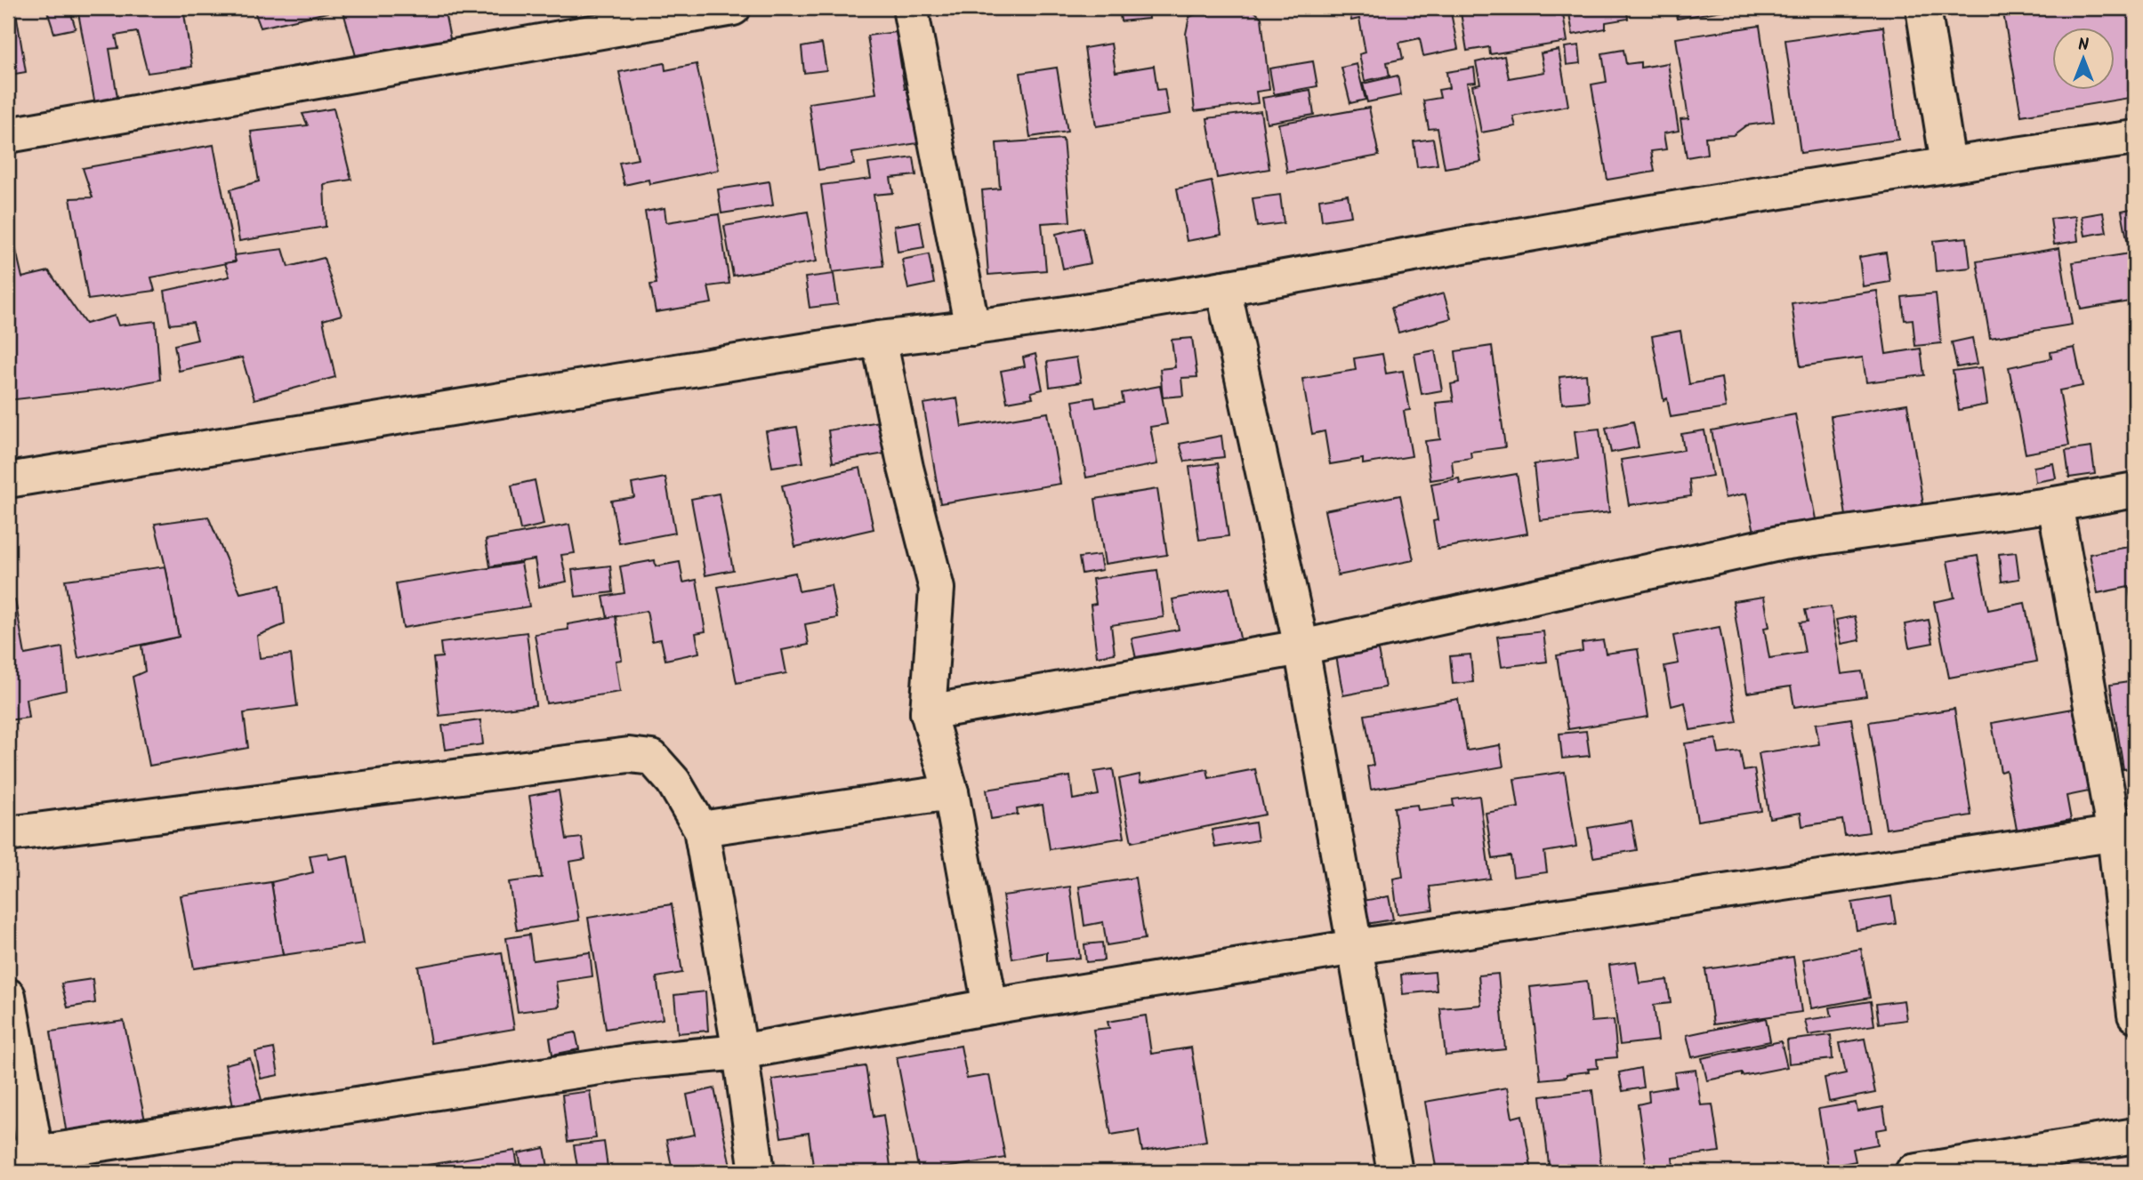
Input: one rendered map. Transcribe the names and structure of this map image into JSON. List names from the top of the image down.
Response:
{
  "north": "top"
}
